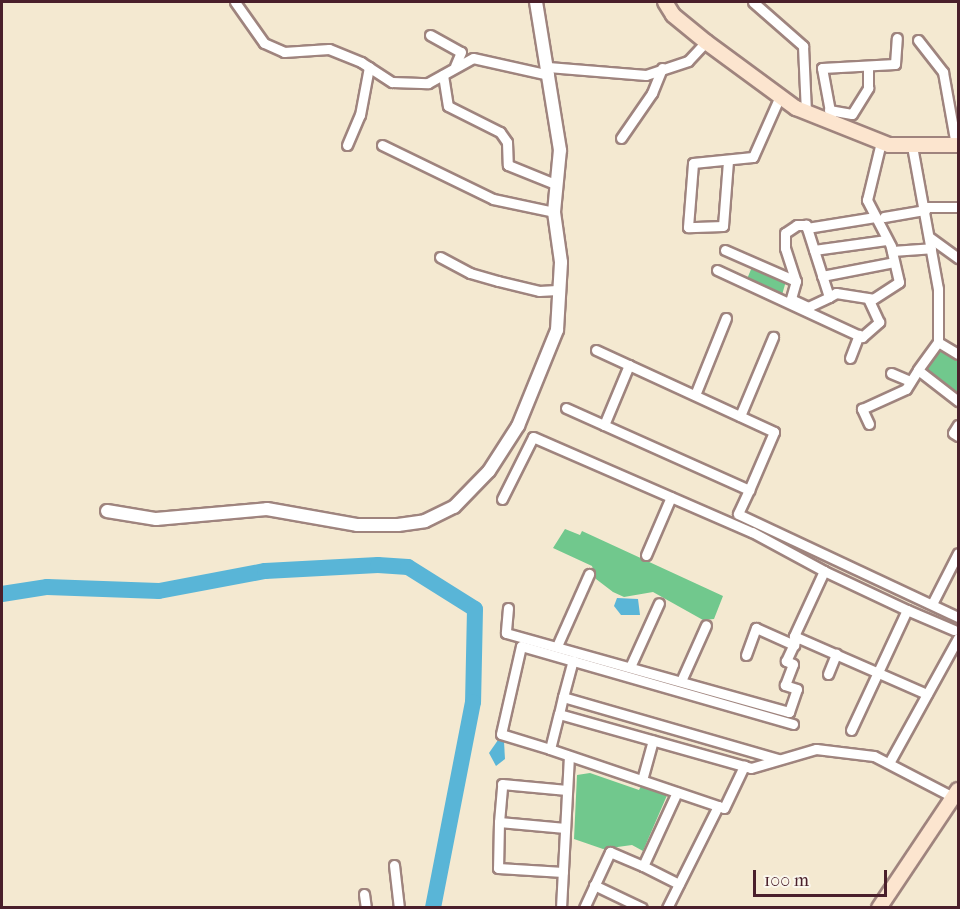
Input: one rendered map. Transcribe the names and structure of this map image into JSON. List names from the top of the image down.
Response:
{
  "scale_bar": "100 m"
}
